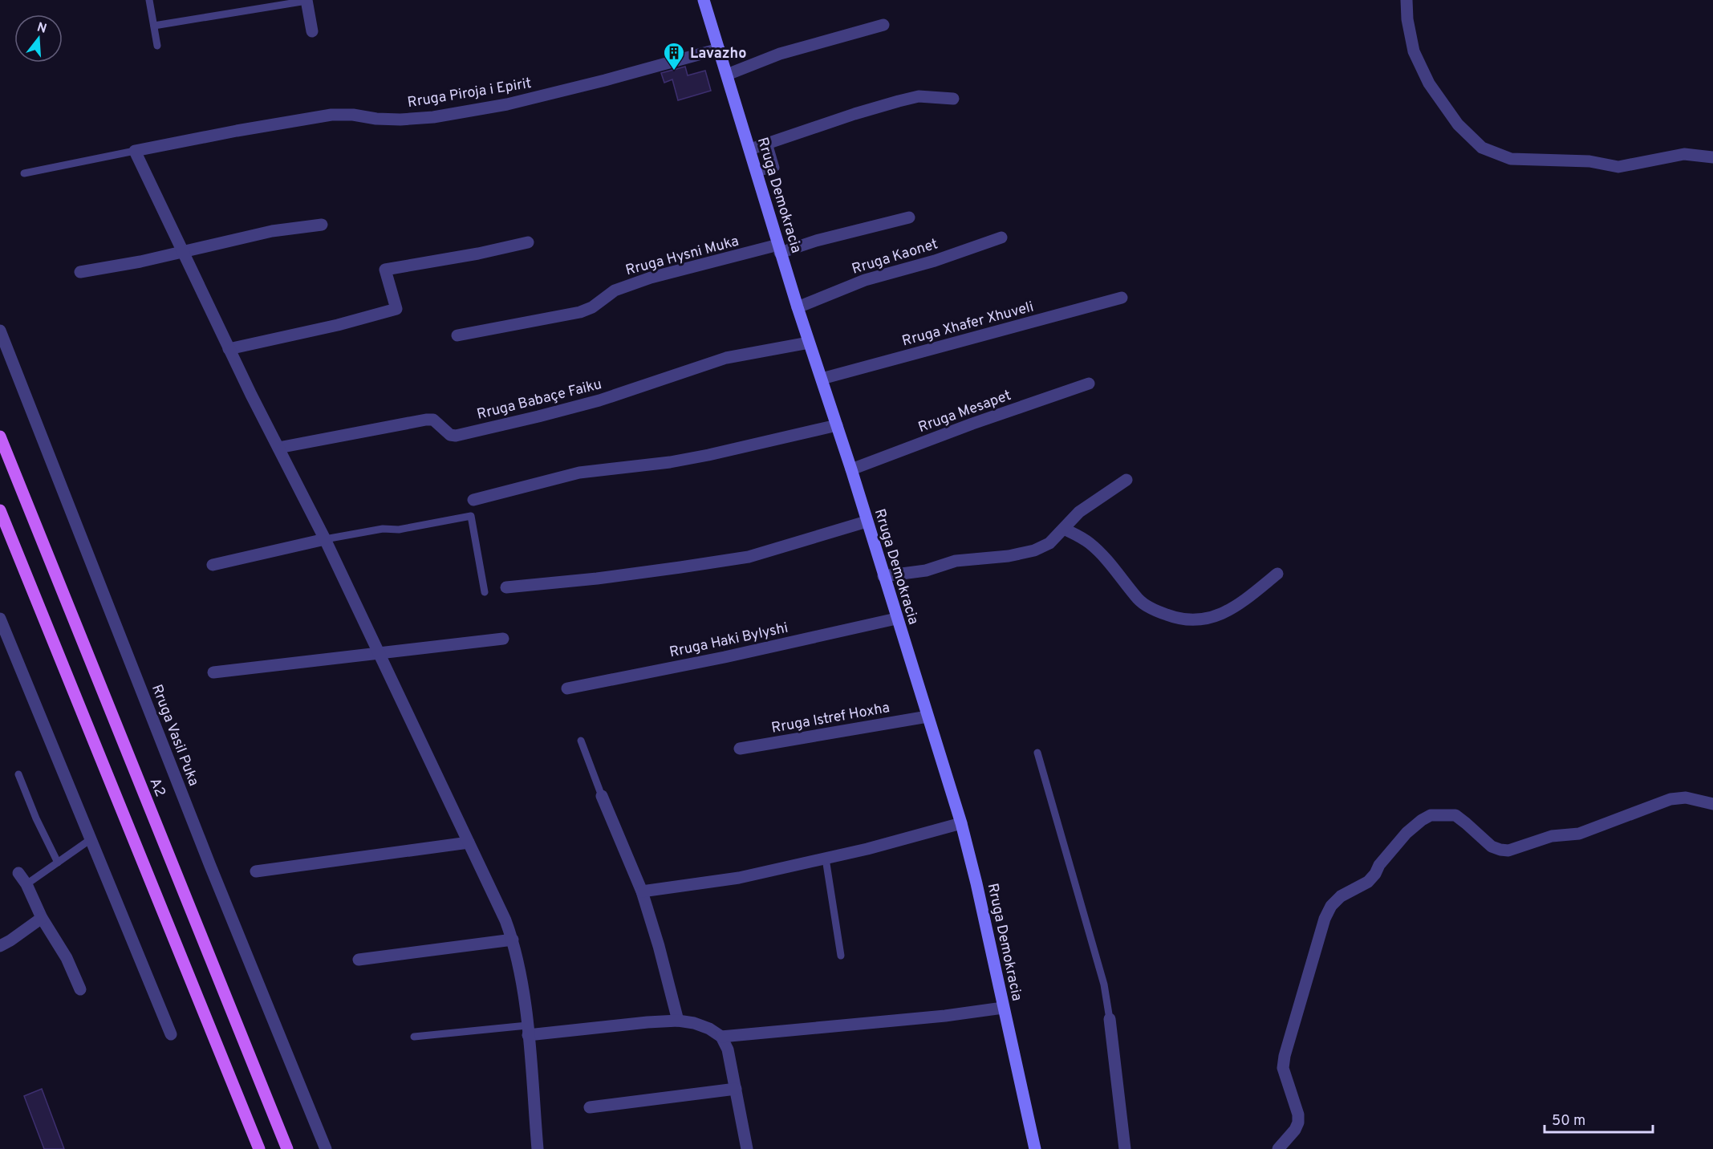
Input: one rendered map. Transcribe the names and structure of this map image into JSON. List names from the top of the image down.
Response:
{
  "streets": {
    "main road": ["Rruga Demokracia", "A2"],
    "street": [
      "Rruga Piroja i Epirit",
      "Rruga Hysni Muka",
      "Rruga Kaonet",
      "Rruga Xhafer Xhuveli",
      "Rruga Babaçe Faiku",
      "Rruga Mesapet",
      "Rruga Haki Bylyshi",
      "Rruga Istref Hoxha",
      "Rruga Vasil Puka"
    ]
  },
  "crossings": [
    ["Rruga Piroja i Epirit", "Rruga Demokracia"],
    ["Rruga Demokracia", "Rruga Hysni Muka"],
    ["Rruga Demokracia", "Rruga Kaonet"],
    ["Rruga Demokracia", "Rruga Xhafer Xhuveli"],
    ["Rruga Demokracia", "Rruga Babaçe Faiku"],
    ["Rruga Demokracia", "Rruga Mesapet"],
    ["Rruga Demokracia", "Rruga Haki Bylyshi"],
    ["Rruga Demokracia", "Rruga Istref Hoxha"]
  ],
  "places": {
    "building": ["Lavazho"]
  },
  "scale_bar": "50 m",
  "north": "top"
}
